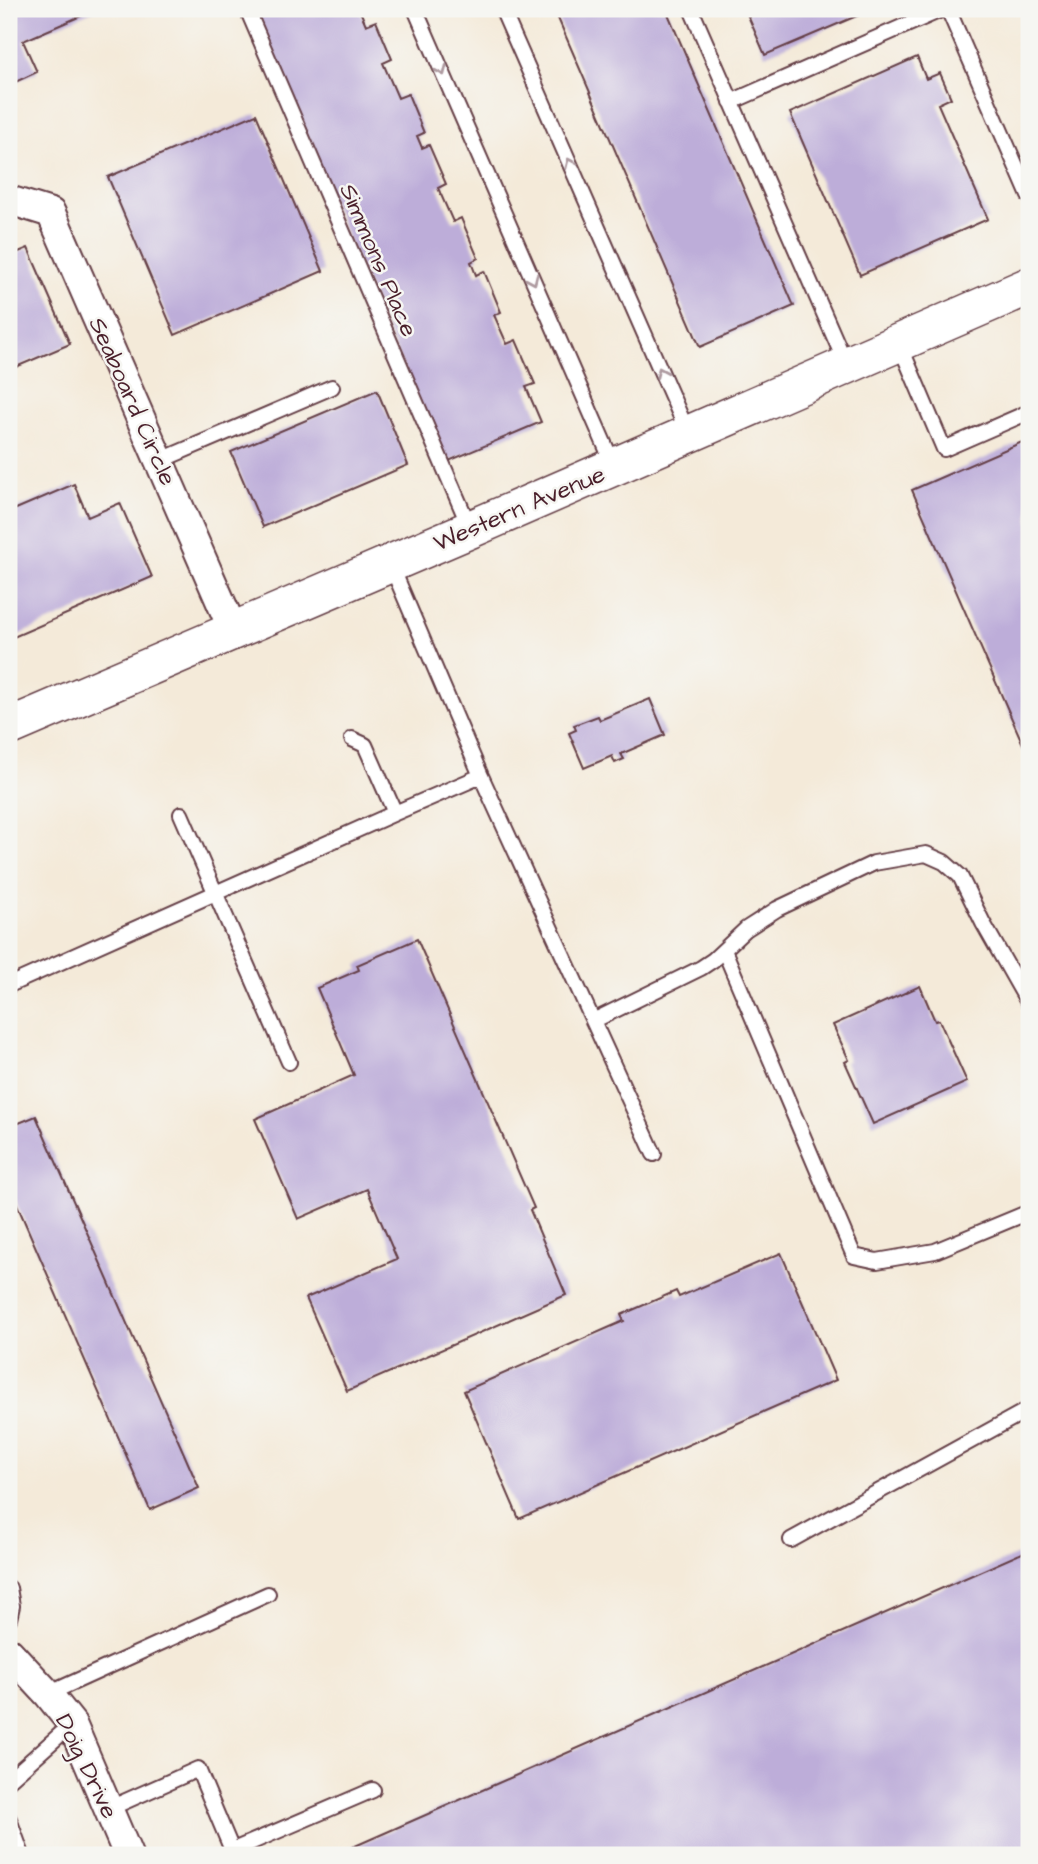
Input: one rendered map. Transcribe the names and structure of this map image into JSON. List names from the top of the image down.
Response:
{
  "streets": {
    "street": ["Seaboard Circle", "Western Avenue", "Doig Drive"],
    "lane": ["Simmons Place"]
  },
  "crossings": [
    ["Simmons Place", "Western Avenue"],
    ["Seaboard Circle", "Western Avenue"]
  ]
}
